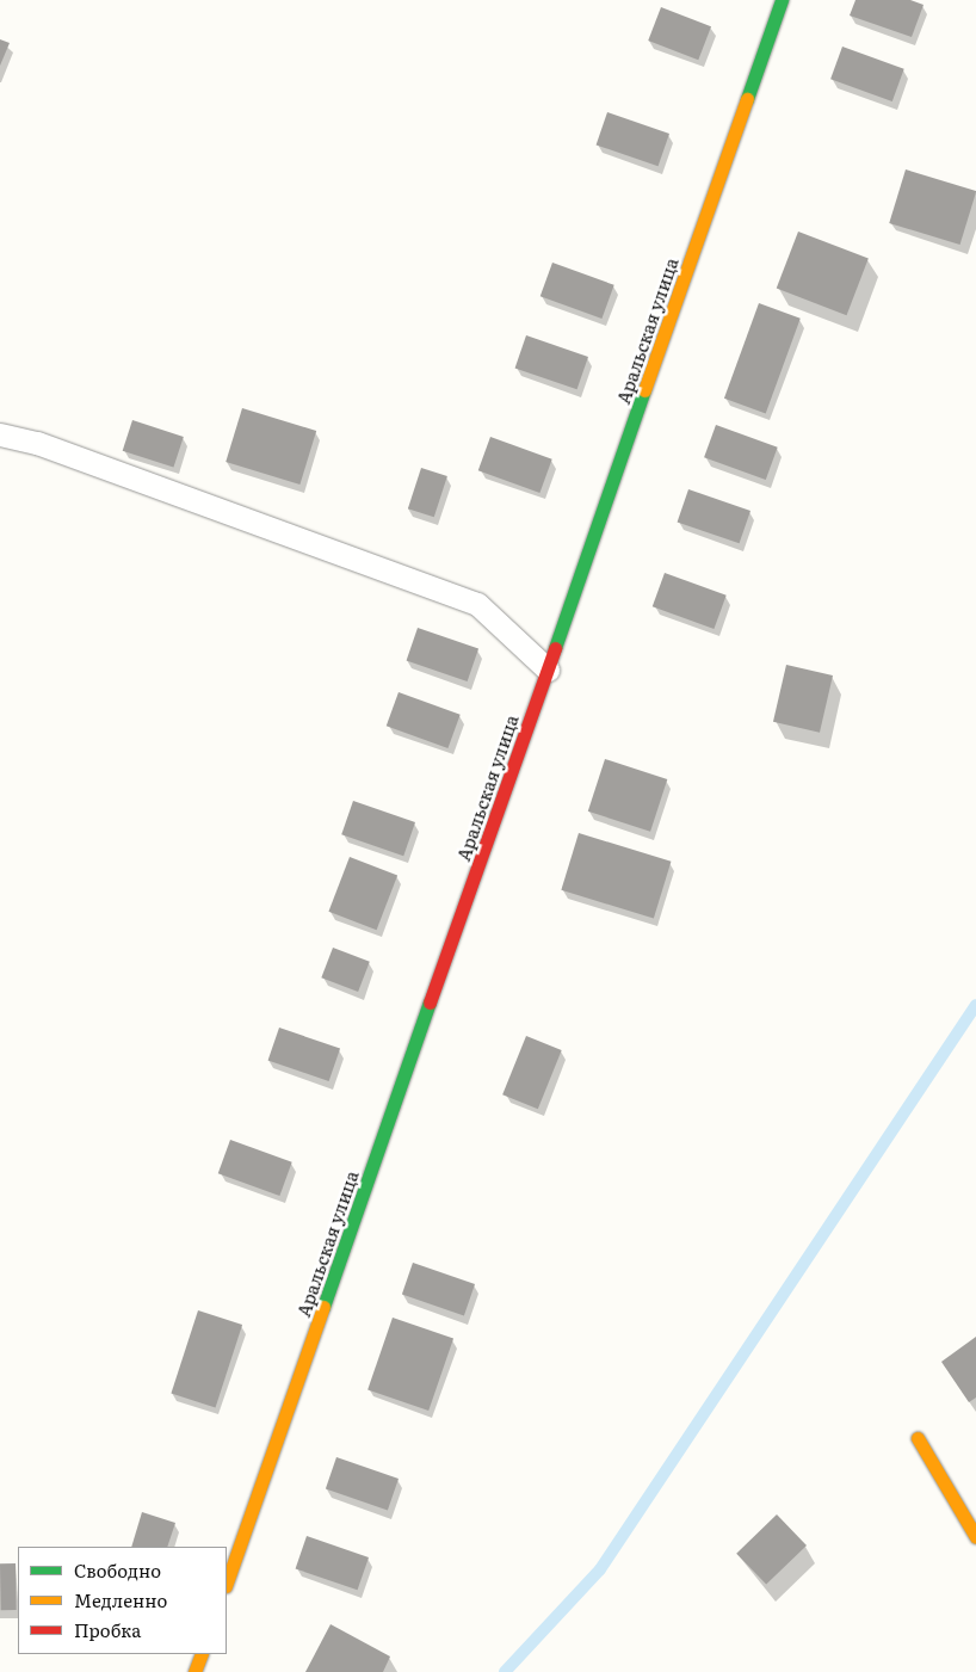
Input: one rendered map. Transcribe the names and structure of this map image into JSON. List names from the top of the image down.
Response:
{
  "streets": {
    "street": ["Аральская улица"]
  },
  "legend": ["Свободно", "Медленно", "Пробка"]
}
